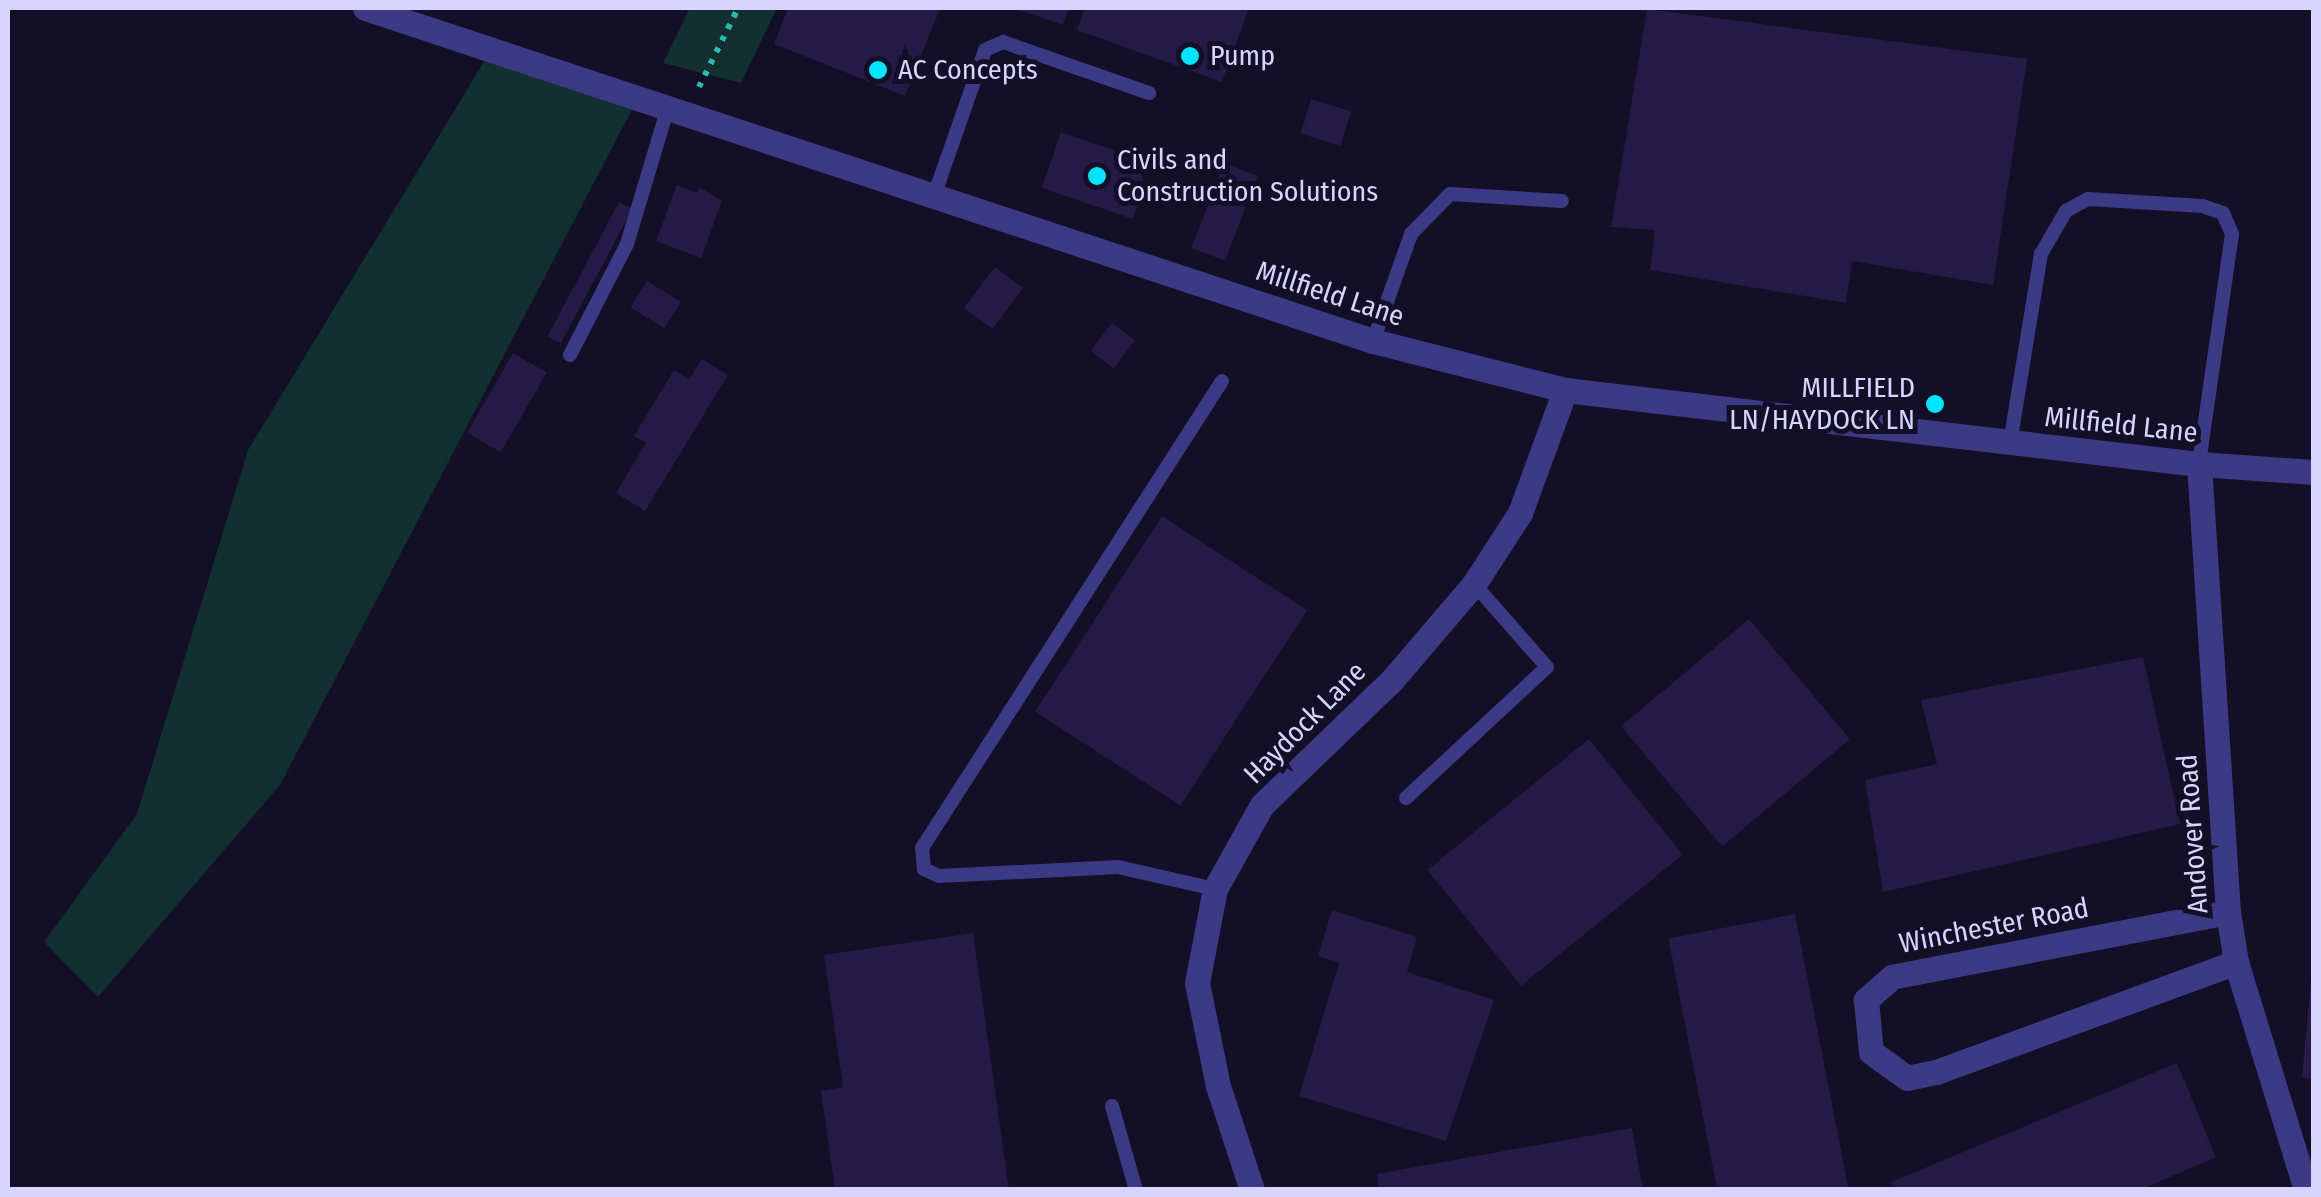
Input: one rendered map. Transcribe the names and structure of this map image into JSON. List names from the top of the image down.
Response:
{
  "streets": {
    "street": [
      "Millfield Lane",
      "Haydock Lane",
      "Andover Road",
      "Winchester Road"
    ]
  },
  "crossings": [
    ["Millfield Lane", "Haydock Lane"],
    ["Millfield Lane", "Andover Road"],
    ["Andover Road", "Winchester Road"]
  ],
  "places": [
    "Pump",
    "AC Concepts",
    "Civils and Construction Solutions",
    "MILLFIELD LN/HAYDOCK LN"
  ]
}
